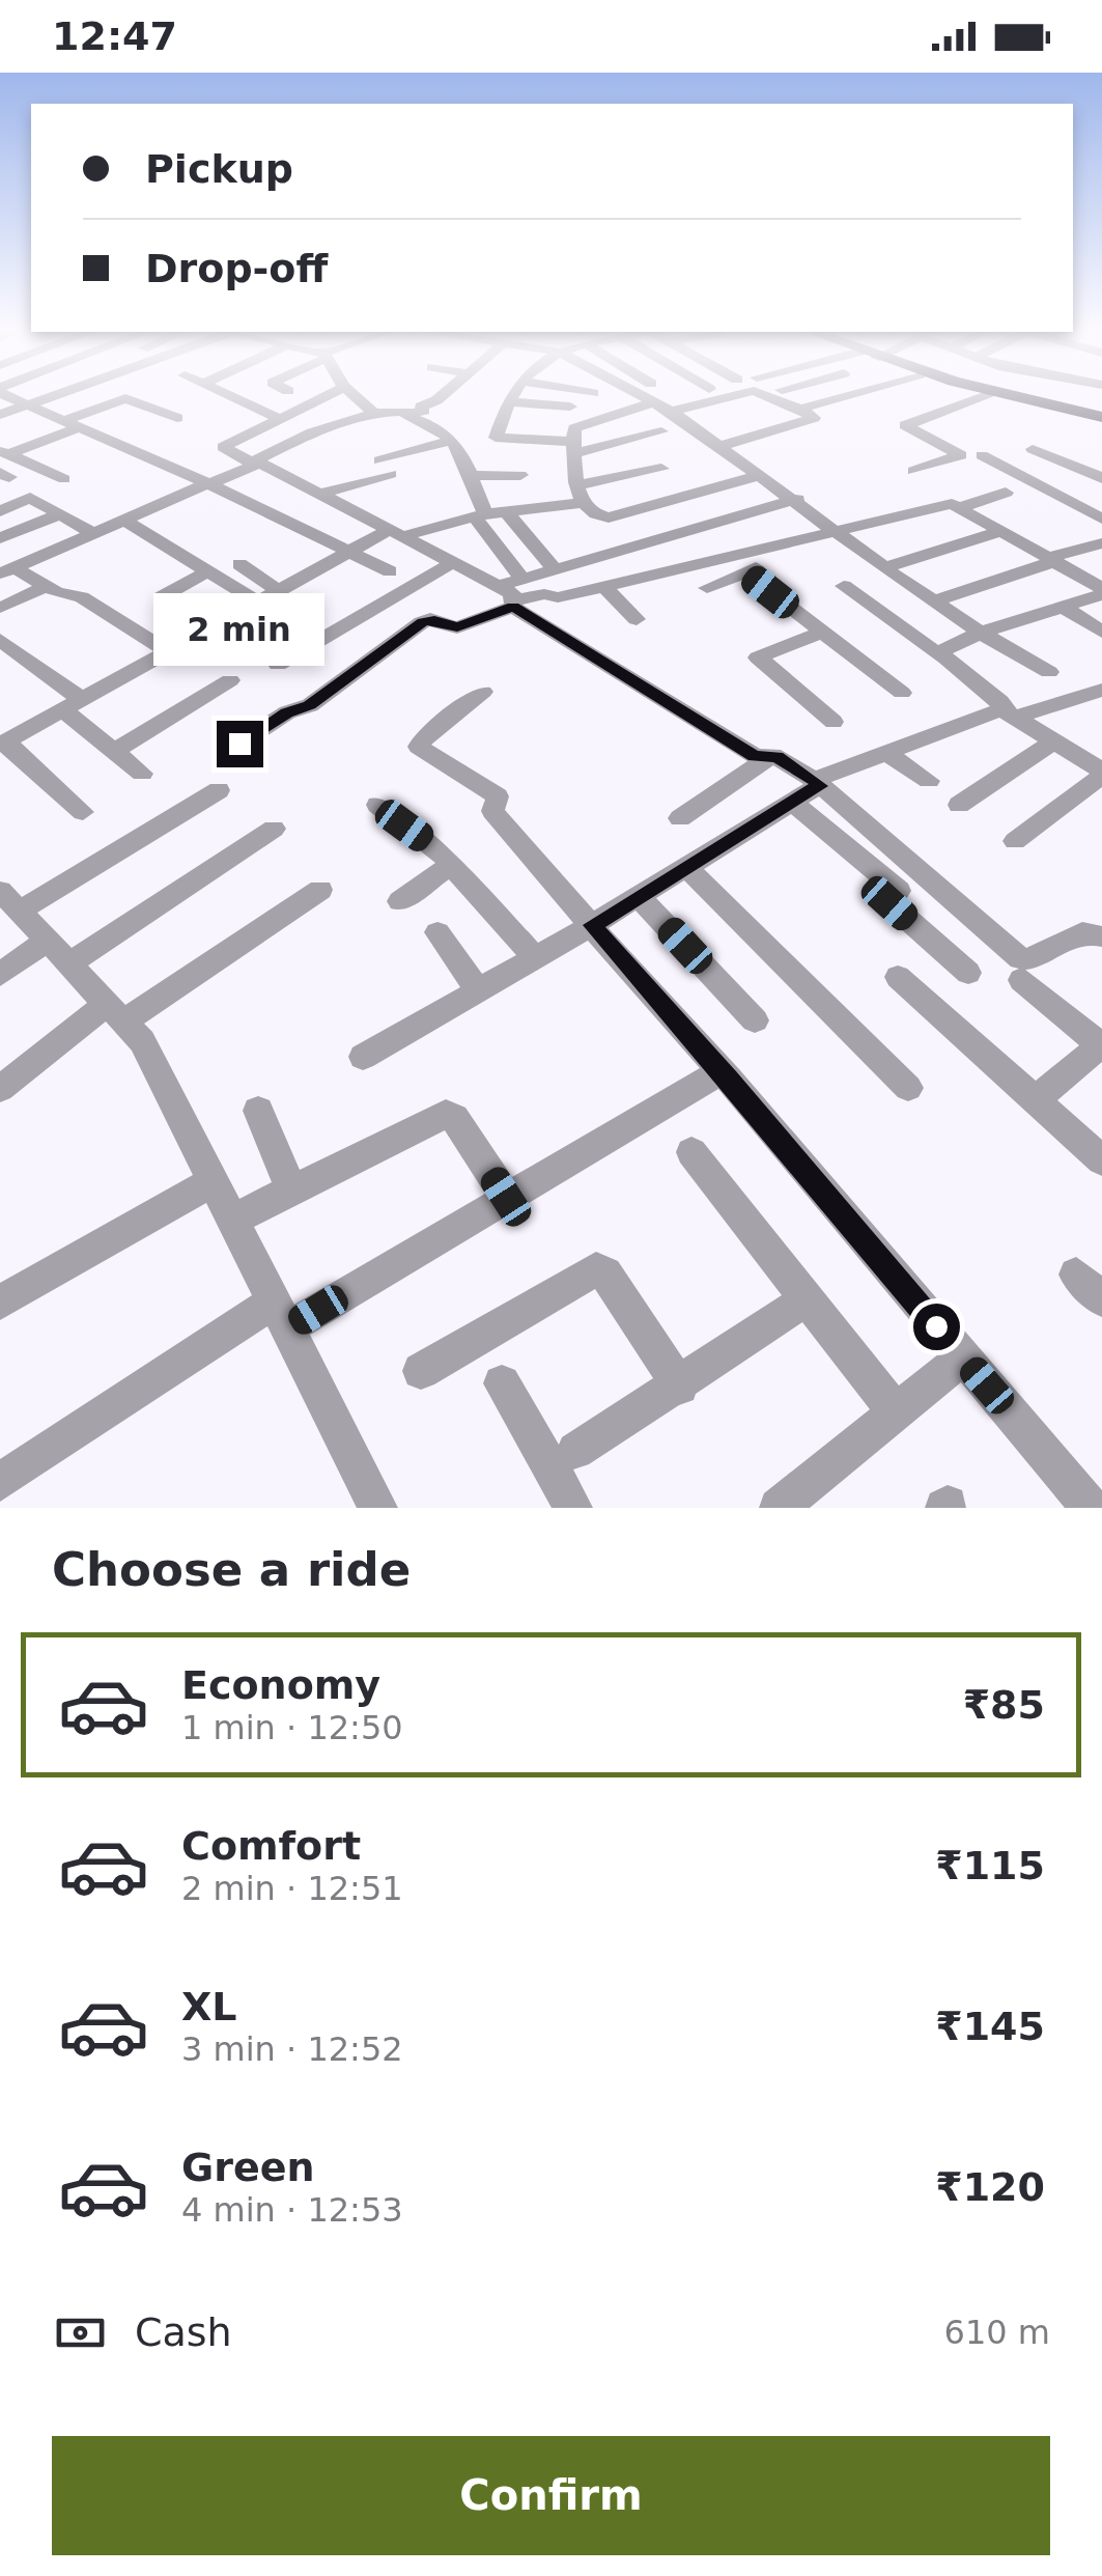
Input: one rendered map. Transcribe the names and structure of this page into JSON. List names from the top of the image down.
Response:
{
  "page": {
    "status": "12:47",
    "banner": ["Pickup", "Drop-off"],
    "bubble": "2 min",
    "heading": "Choose a ride",
    "list": [
      {
        "name": "Economy",
        "note": "1 min · 12:50",
        "value": "₹85"
      },
      {
        "name": "Comfort",
        "note": "2 min · 12:51",
        "value": "₹115"
      },
      {
        "name": "XL",
        "note": "3 min · 12:52",
        "value": "₹145"
      },
      {
        "name": "Green",
        "note": "4 min · 12:53",
        "value": "₹120"
      }
    ],
    "pay": ["Cash", "610 m"],
    "buttons": "Confirm"
  }
}
